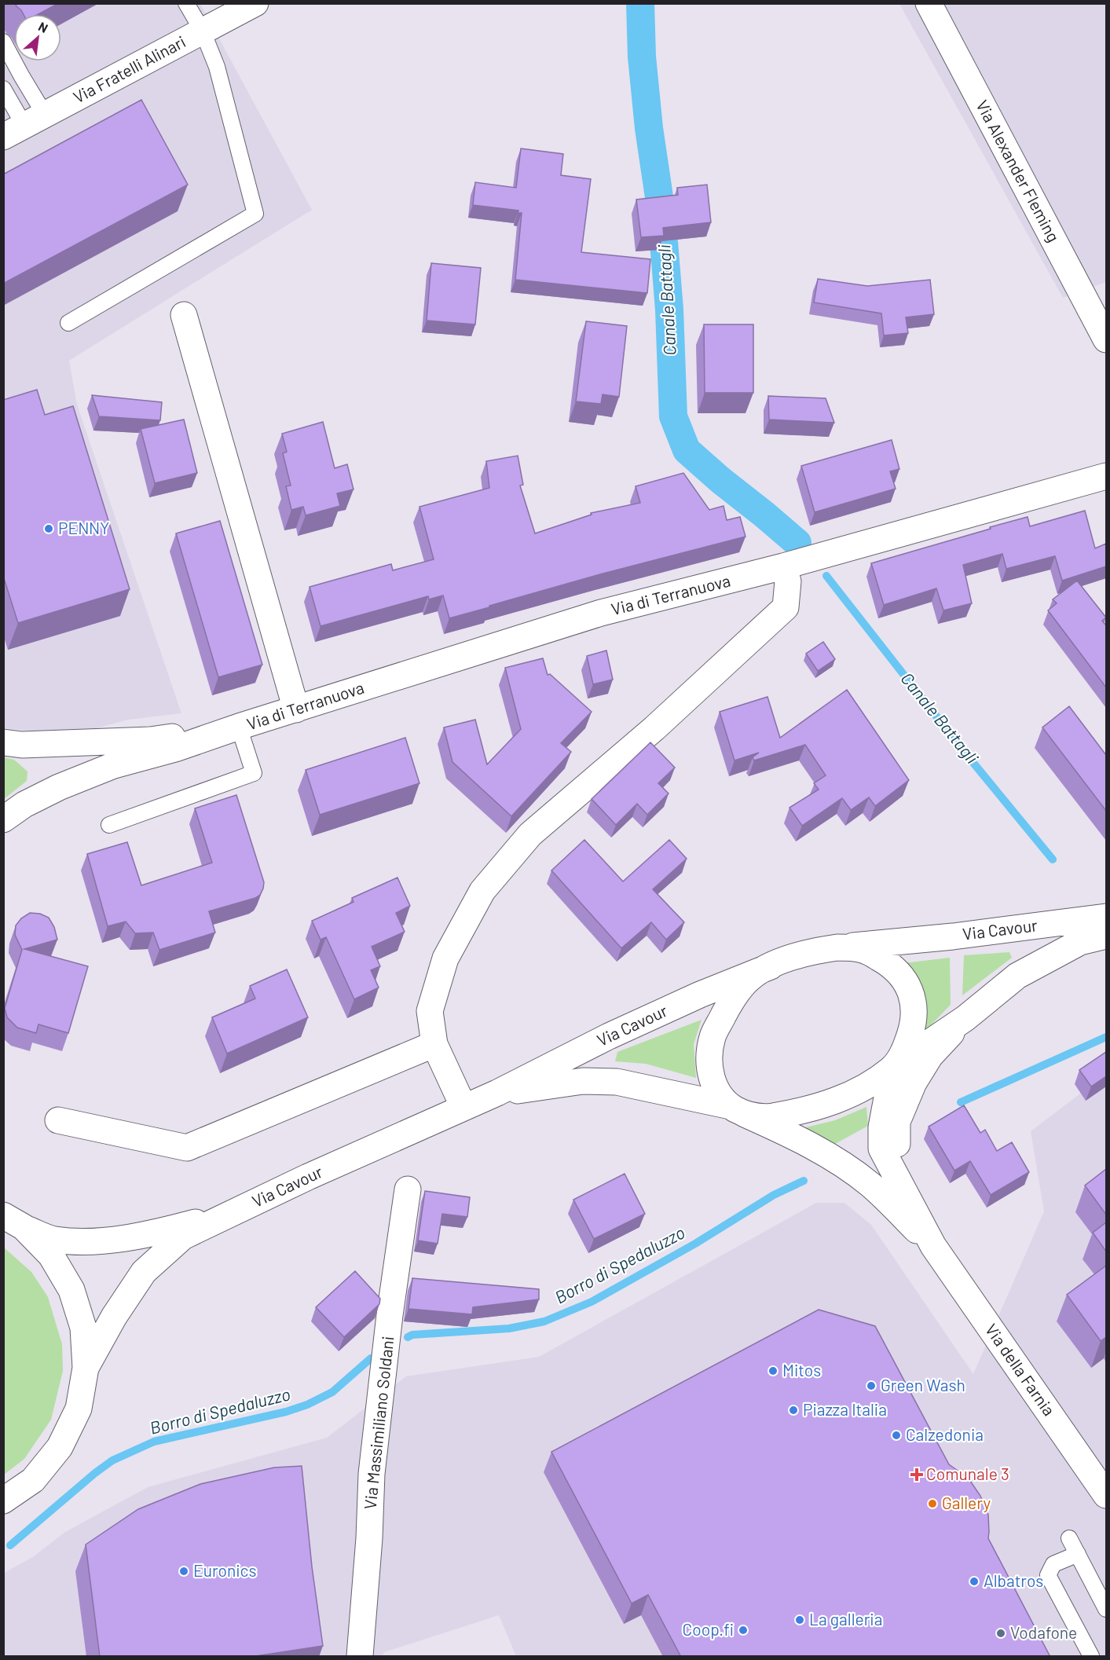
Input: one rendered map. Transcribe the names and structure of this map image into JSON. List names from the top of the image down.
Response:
{
  "streets": {
    "street": [
      "Via Fratelli Alinari",
      "Via Alexander Fleming",
      "Via di Terranuova",
      "Via Cavour",
      "Via della Farnia",
      "Via Massimiliano Soldani"
    ]
  },
  "crossings": [
    ["Via Cavour", "Via della Farnia"]
  ],
  "water": ["Canale Battagli", "Borro di Spedaluzzo"],
  "places": {
    "other": [
      "PENNY",
      "Mitos",
      "Green Wash",
      "Piazza Italia",
      "Calzedonia",
      "Gallery",
      "Euronics",
      "Albatros",
      "La galleria",
      "Coop.fi",
      "Vodafone"
    ],
    "health": ["Comunale 3"]
  },
  "north": "top right"
}
